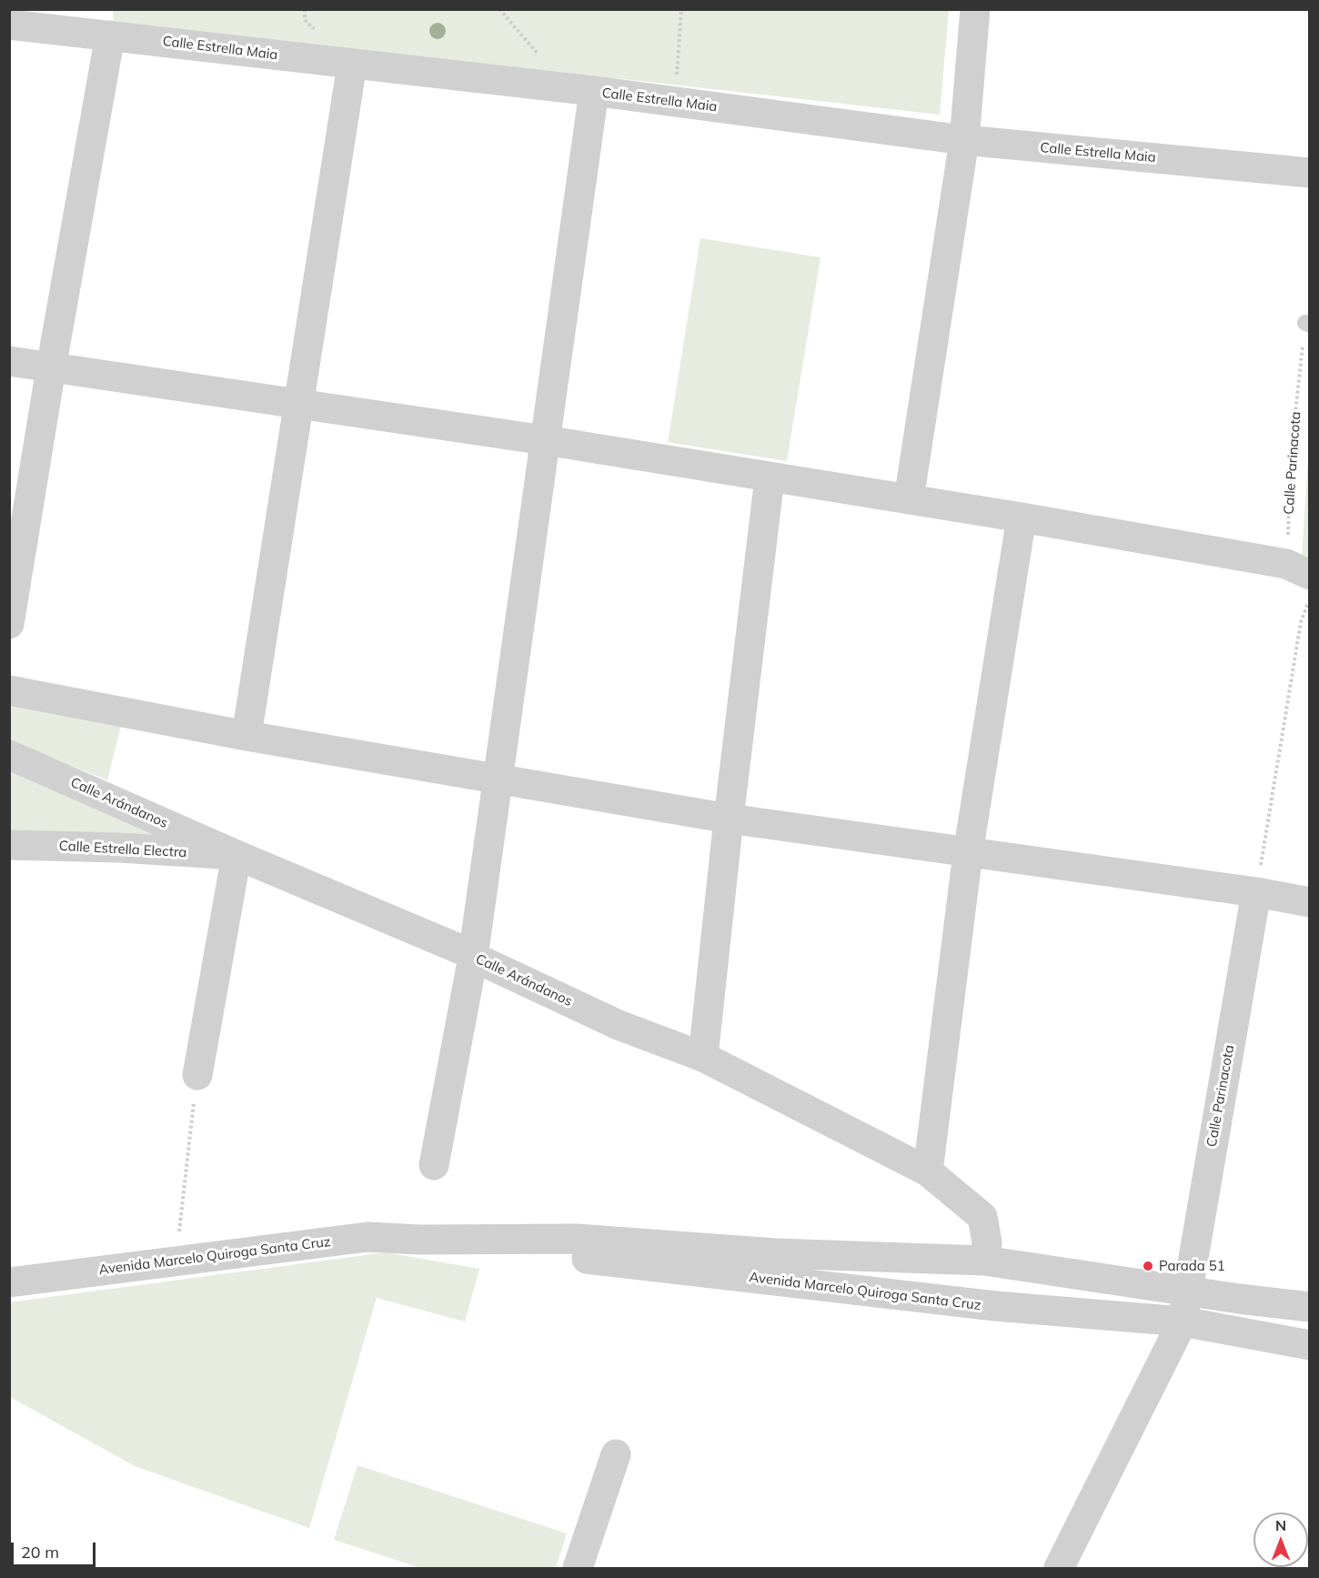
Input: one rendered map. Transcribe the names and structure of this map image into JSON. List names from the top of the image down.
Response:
{
  "streets": {
    "street": [
      "Calle Estrella Maia",
      "Calle Parinacota",
      "Calle Arándanos",
      "Calle Estrella Electra",
      "Avenida Marcelo Quiroga Santa Cruz"
    ]
  },
  "crossings": [
    ["Calle Parinacota", "Avenida Marcelo Quiroga Santa Cruz"],
    ["Calle Arándanos", "Calle Estrella Electra"],
    ["Calle Arándanos", "Avenida Marcelo Quiroga Santa Cruz"]
  ],
  "places": ["Parada 51"],
  "scale_bar": "20 m",
  "north": "top"
}
